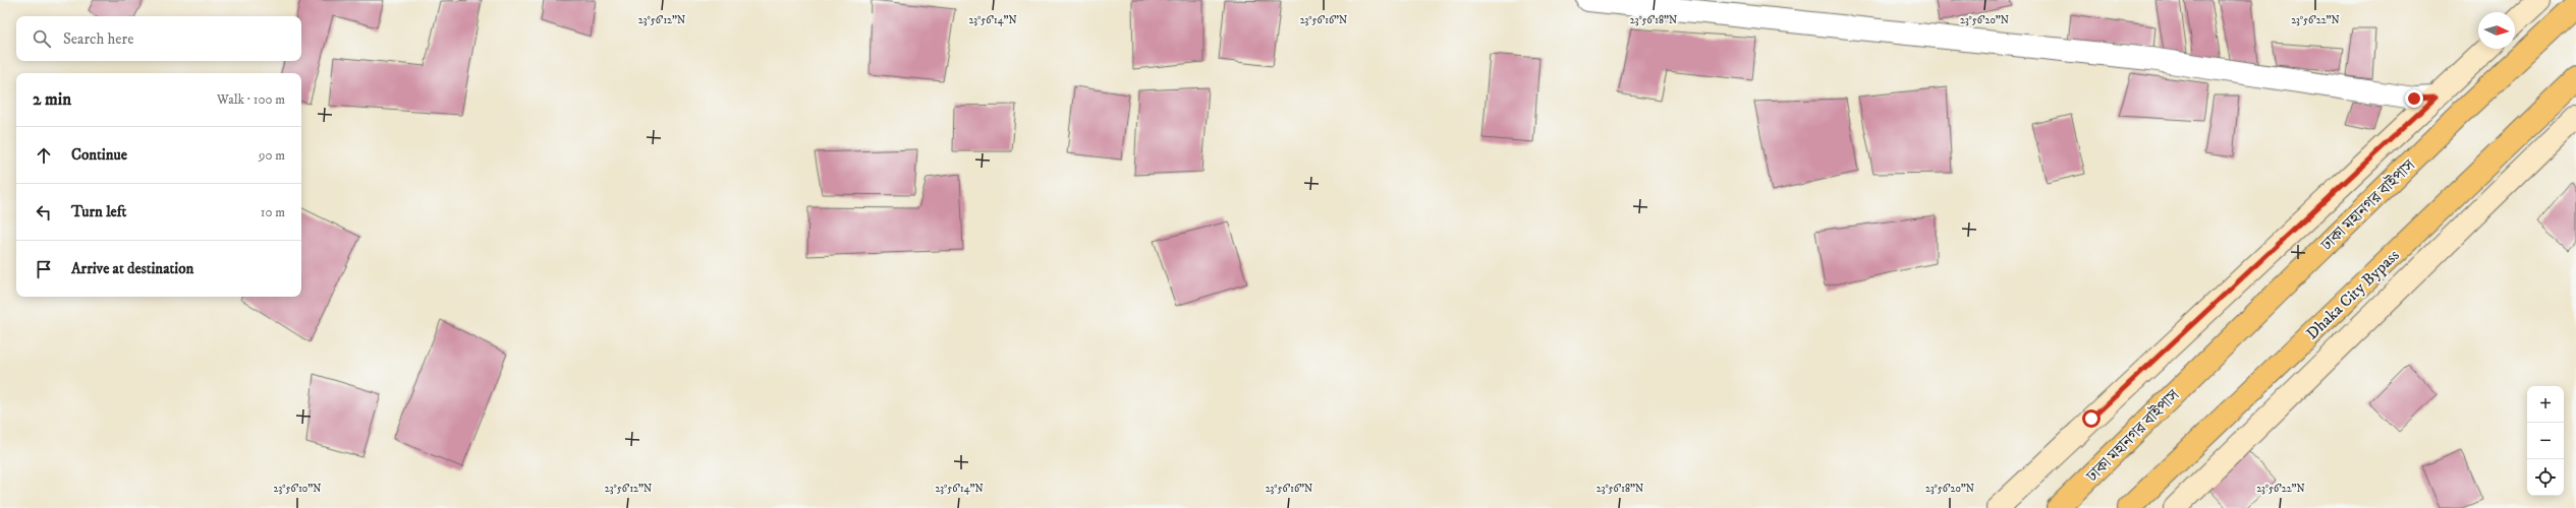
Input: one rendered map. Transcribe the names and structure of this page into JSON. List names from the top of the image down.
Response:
{
  "streets": {
    "highway": ["ঢাকা মহানগর বাইপাস", "Dhaka City Bypass"]
  },
  "north": "right",
  "page": {
    "search": "Search here",
    "heading": ["2 min", "Walk · 100 m"],
    "list": [
      ["Continue", "90 m"],
      ["Turn left", "10 m"],
      "Arrive at destination"
    ],
    "map_buttons": ["+", "−"]
  },
  "coordinates": [
    "23°56'12\"N",
    "23°56'14\"N",
    "23°56'16\"N",
    "23°56'18\"N",
    "23°56'20\"N",
    "23°56'22\"N",
    "23°56'10\"N"
  ]
}
